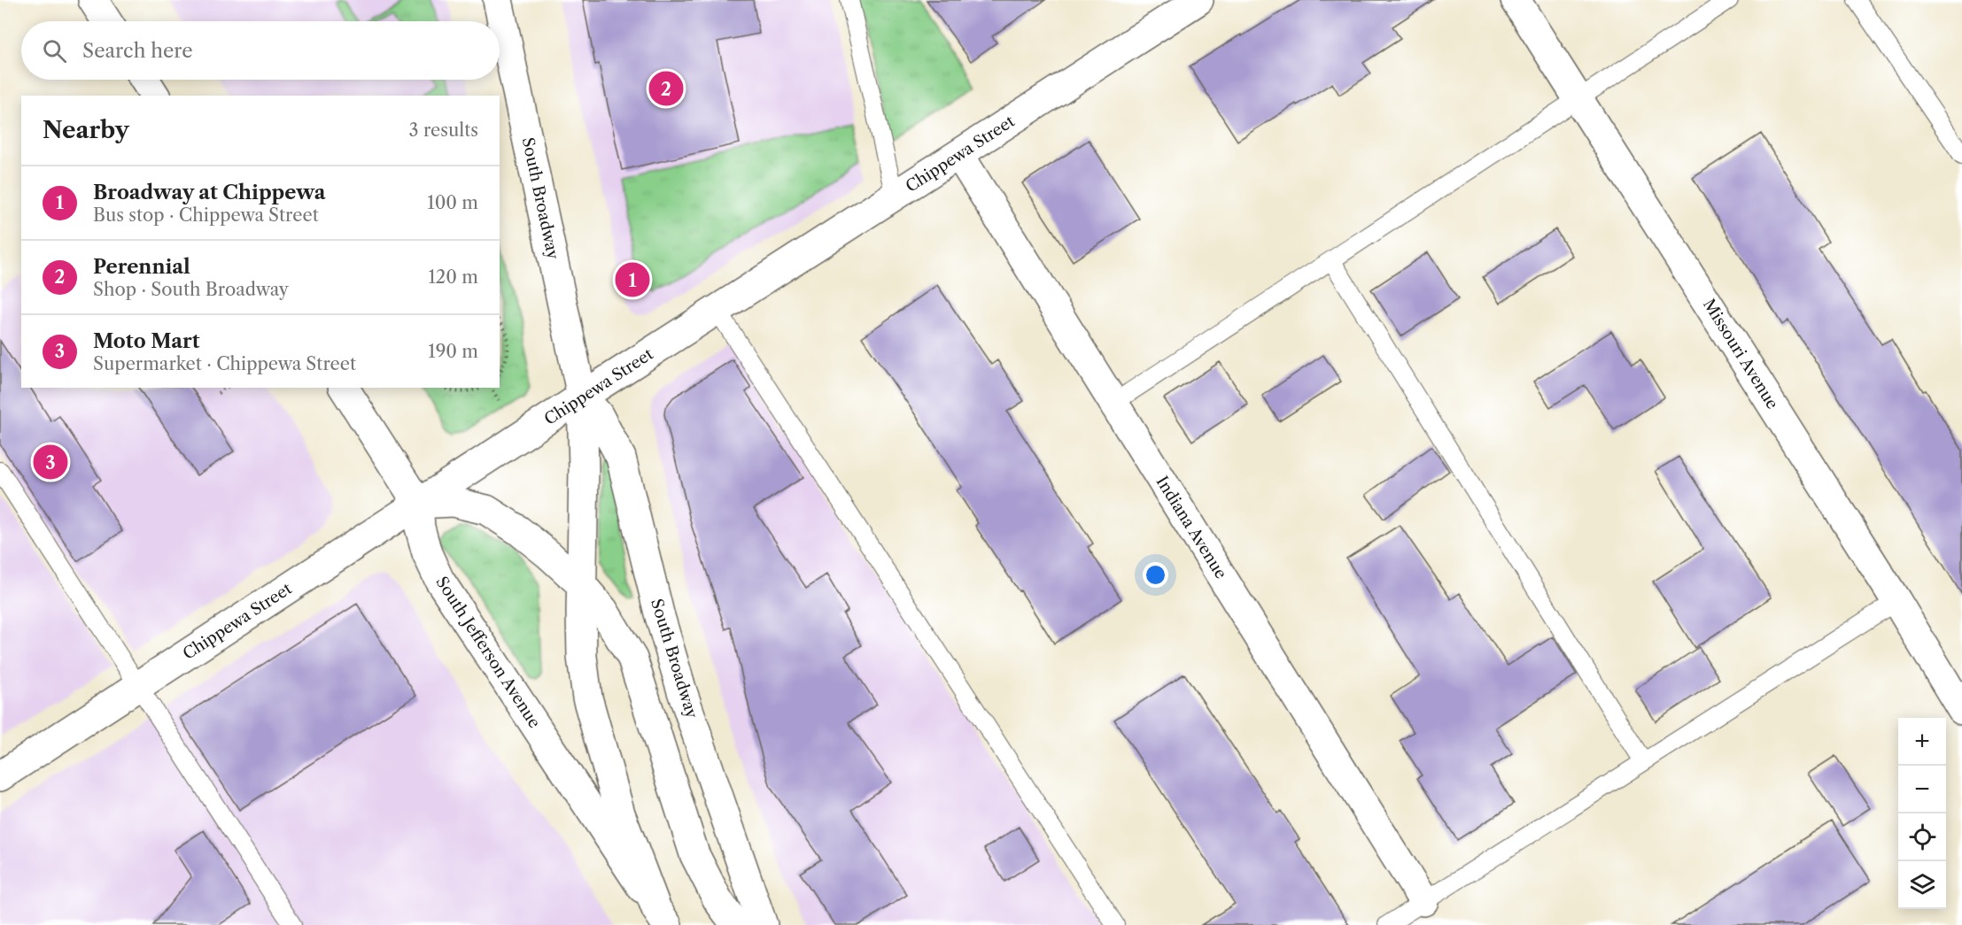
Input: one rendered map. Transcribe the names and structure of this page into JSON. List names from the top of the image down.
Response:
{
  "streets": {
    "main road": [
      "Chippewa Street",
      "South Broadway",
      "Missouri Avenue",
      "Indiana Avenue",
      "South Jefferson Avenue"
    ]
  },
  "crossings": [
    ["Chippewa Street", "South Broadway"],
    ["Chippewa Street", "Indiana Avenue"],
    ["Chippewa Street", "South Jefferson Avenue"],
    ["South Broadway", "South Jefferson Avenue"]
  ],
  "page": {
    "search": "Search here",
    "pins": ["2", "1", "3"],
    "heading": ["Nearby", "3 results"],
    "list": [
      {
        "mark": "1",
        "name": "Broadway at Chippewa",
        "note": "Bus stop · Chippewa Street",
        "value": "100 m"
      },
      {
        "mark": "2",
        "name": "Perennial",
        "note": "Shop · South Broadway",
        "value": "120 m"
      },
      {
        "mark": "3",
        "name": "Moto Mart",
        "note": "Supermarket · Chippewa Street",
        "value": "190 m"
      }
    ],
    "map_buttons": ["+", "−"]
  }
}
